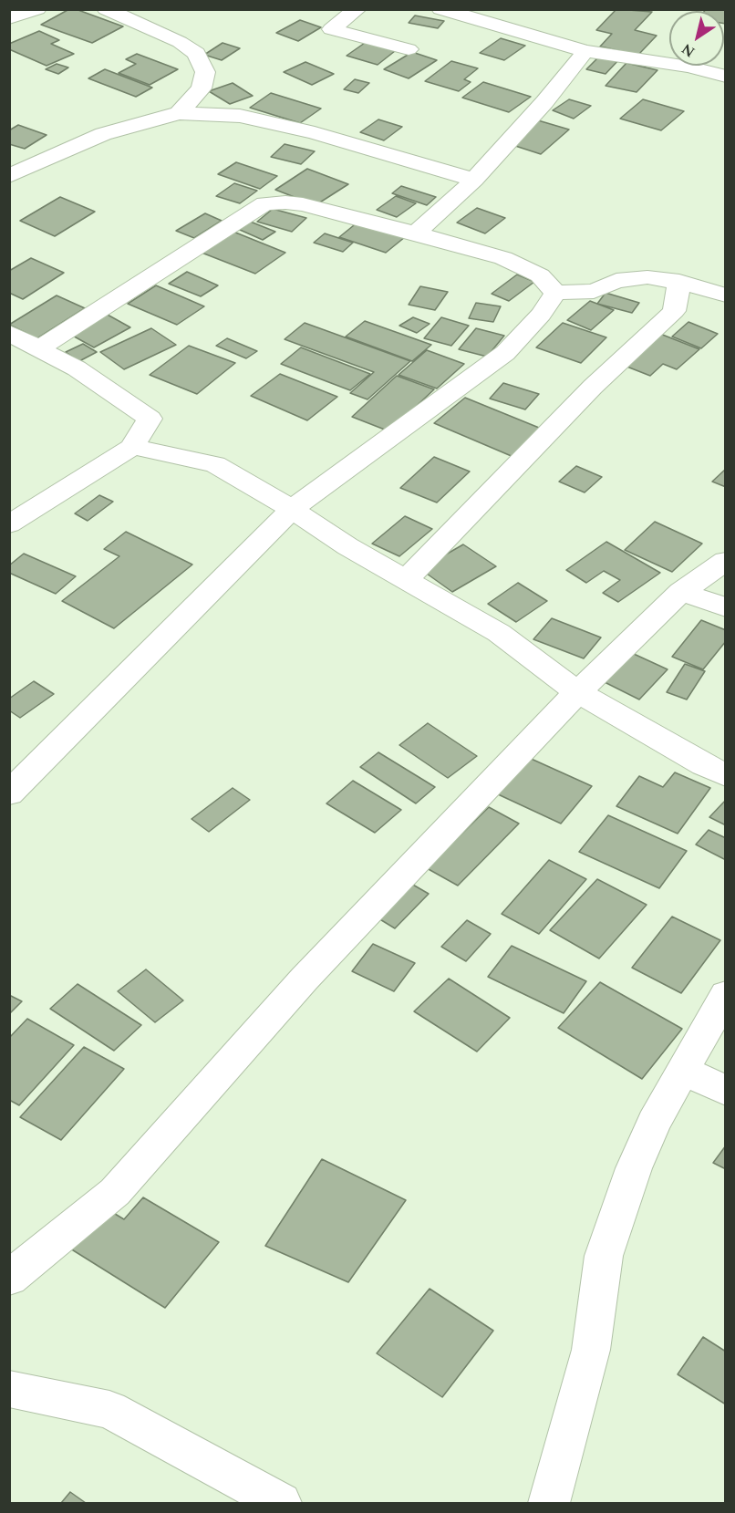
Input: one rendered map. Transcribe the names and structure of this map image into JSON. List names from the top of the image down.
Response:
{
  "north": "bottom left"
}
